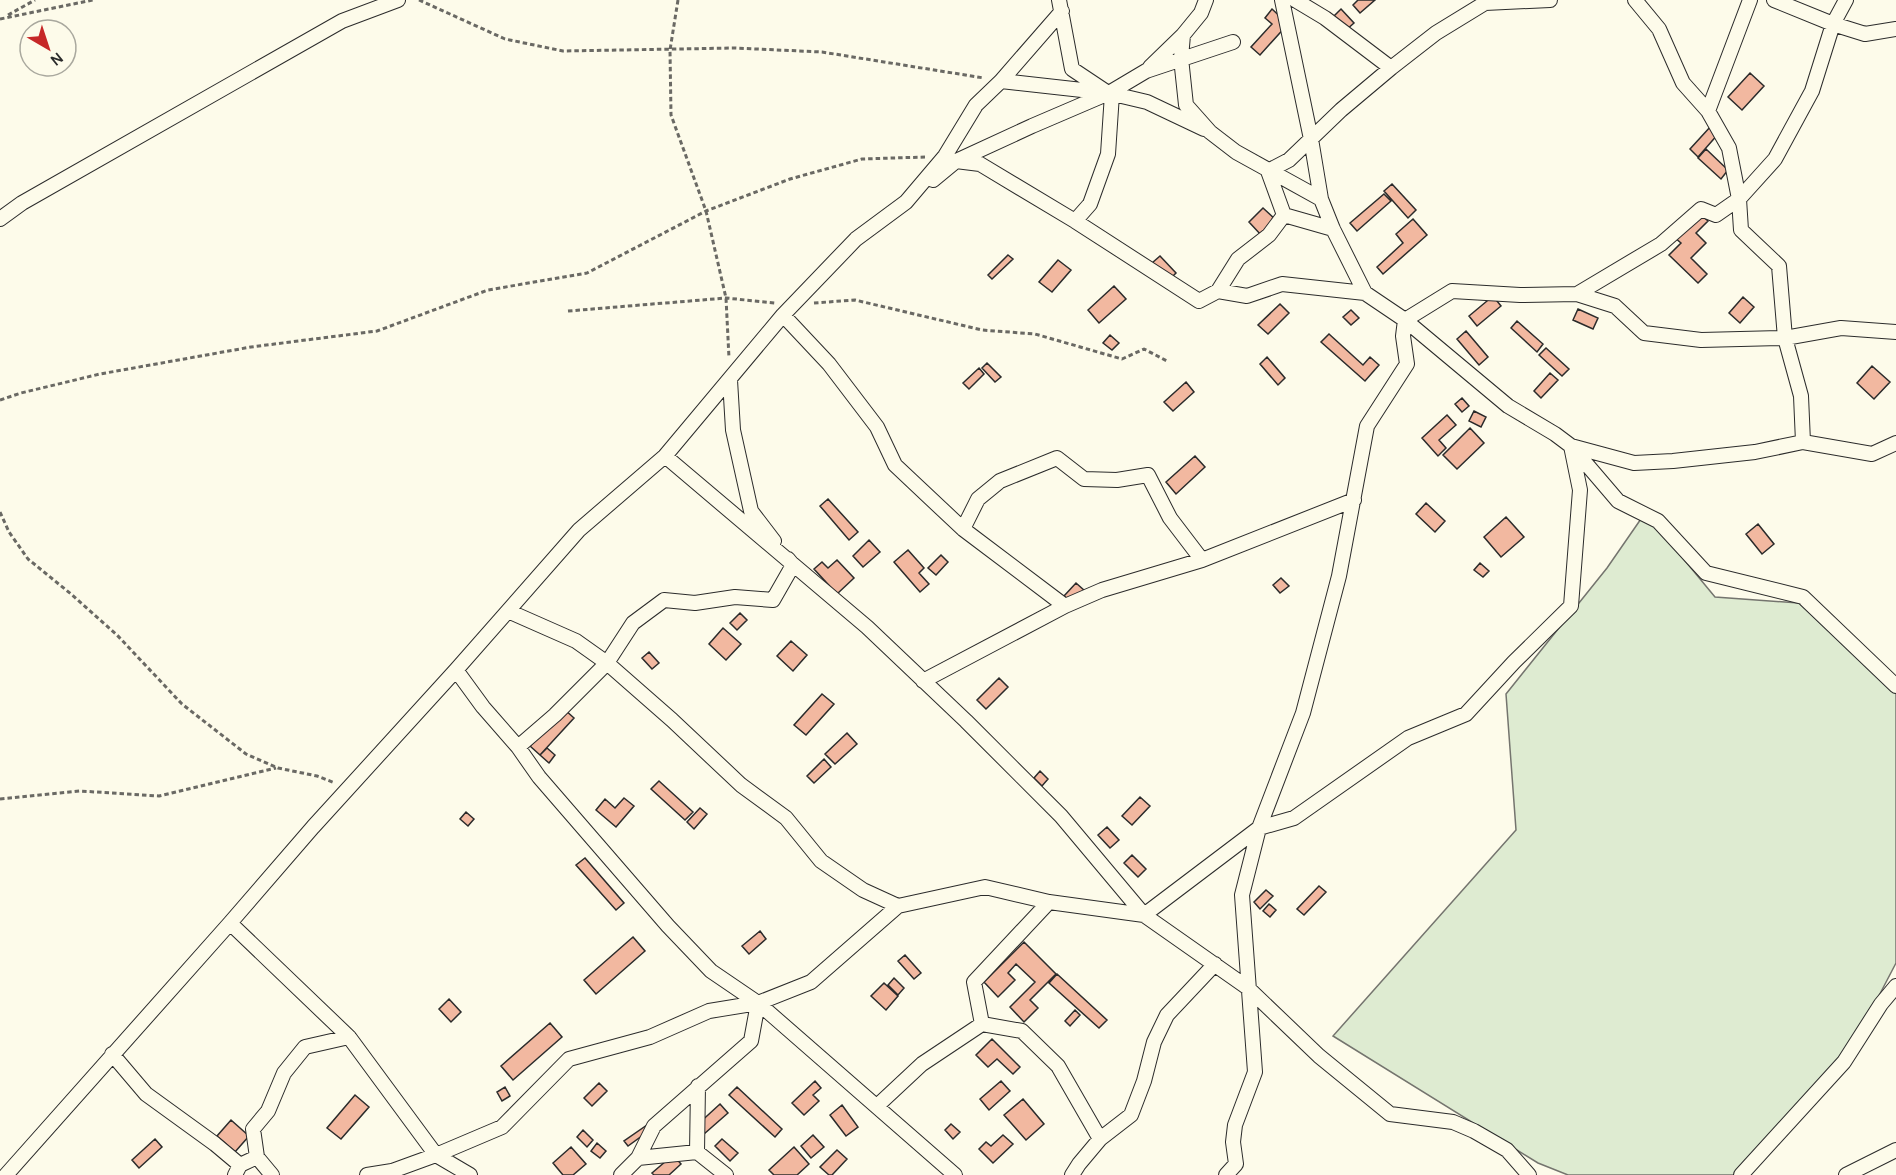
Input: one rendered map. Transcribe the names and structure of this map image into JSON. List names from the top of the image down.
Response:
{
  "north": "bottom right"
}
